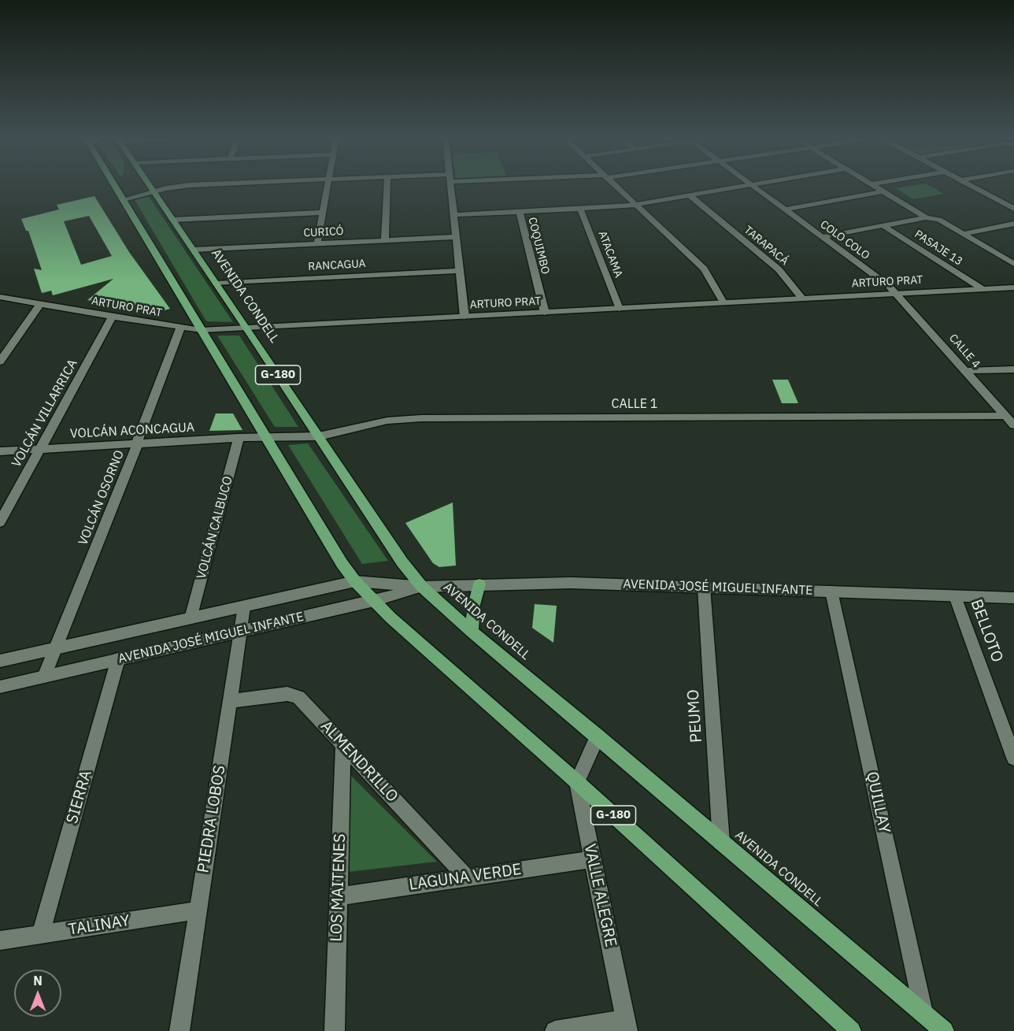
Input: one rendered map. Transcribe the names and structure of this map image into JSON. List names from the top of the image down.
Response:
{
  "streets": {
    "main road": ["AVENIDA CONDELL", "G-180"],
    "street": [
      "CURICÓ",
      "COLO COLO",
      "COQUIMBO",
      "TARAPACÁ",
      "PASAJE 13",
      "ATACAMA",
      "RANCAGUA",
      "ARTURO PRAT",
      "CALLE 4",
      "CALLE 1",
      "VOLCÁN VILLARRICA",
      "VOLCÁN ACONCAGUA",
      "VOLCÁN OSORNO",
      "VOLCÁN CALBUCO",
      "AVENIDA JOSÉ MIGUEL INFANTE",
      "BELLOTO",
      "PEUMO",
      "ALMENDRILLO",
      "SIERRA",
      "QUILLAY",
      "PIEDRA LOBOS",
      "LAGUNA VERDE",
      "LOS MAITENES",
      "VALLE ALEGRE",
      "TALINAY"
    ]
  },
  "crossings": [
    ["CURICÓ", "AVENIDA CONDELL"],
    ["COLO COLO", "ARTURO PRAT"],
    ["COLO COLO", "CALLE 4"],
    ["COQUIMBO", "ARTURO PRAT"],
    ["TARAPACÁ", "ARTURO PRAT"],
    ["PASAJE 13", "ARTURO PRAT"],
    ["ATACAMA", "ARTURO PRAT"],
    ["RANCAGUA", "AVENIDA CONDELL"],
    ["ARTURO PRAT", "AVENIDA CONDELL"],
    ["ARTURO PRAT", "CALLE 4"],
    ["ARTURO PRAT", "G-180"],
    ["ARTURO PRAT", "VOLCÁN VILLARRICA"],
    ["ARTURO PRAT", "VOLCÁN OSORNO"],
    ["AVENIDA CONDELL", "CALLE 1"],
    ["AVENIDA CONDELL", "AVENIDA JOSÉ MIGUEL INFANTE"],
    ["AVENIDA CONDELL", "PEUMO"],
    ["AVENIDA CONDELL", "QUILLAY"],
    ["CALLE 4", "CALLE 1"],
    ["G-180", "CALLE 1"],
    ["G-180", "VOLCÁN ACONCAGUA"],
    ["G-180", "AVENIDA JOSÉ MIGUEL INFANTE"],
    ["G-180", "VALLE ALEGRE"],
    ["CALLE 1", "VOLCÁN ACONCAGUA"],
    ["VOLCÁN VILLARRICA", "VOLCÁN ACONCAGUA"],
    ["VOLCÁN ACONCAGUA", "VOLCÁN OSORNO"],
    ["VOLCÁN ACONCAGUA", "VOLCÁN CALBUCO"],
    ["VOLCÁN OSORNO", "AVENIDA JOSÉ MIGUEL INFANTE"],
    ["VOLCÁN CALBUCO", "AVENIDA JOSÉ MIGUEL INFANTE"],
    ["AVENIDA JOSÉ MIGUEL INFANTE", "BELLOTO"],
    ["AVENIDA JOSÉ MIGUEL INFANTE", "PEUMO"],
    ["AVENIDA JOSÉ MIGUEL INFANTE", "SIERRA"],
    ["AVENIDA JOSÉ MIGUEL INFANTE", "QUILLAY"],
    ["AVENIDA JOSÉ MIGUEL INFANTE", "PIEDRA LOBOS"],
    ["ALMENDRILLO", "PIEDRA LOBOS"],
    ["ALMENDRILLO", "LAGUNA VERDE"],
    ["ALMENDRILLO", "LOS MAITENES"],
    ["SIERRA", "TALINAY"],
    ["PIEDRA LOBOS", "TALINAY"],
    ["LAGUNA VERDE", "LOS MAITENES"],
    ["LAGUNA VERDE", "VALLE ALEGRE"]
  ],
  "north": "top"
}
